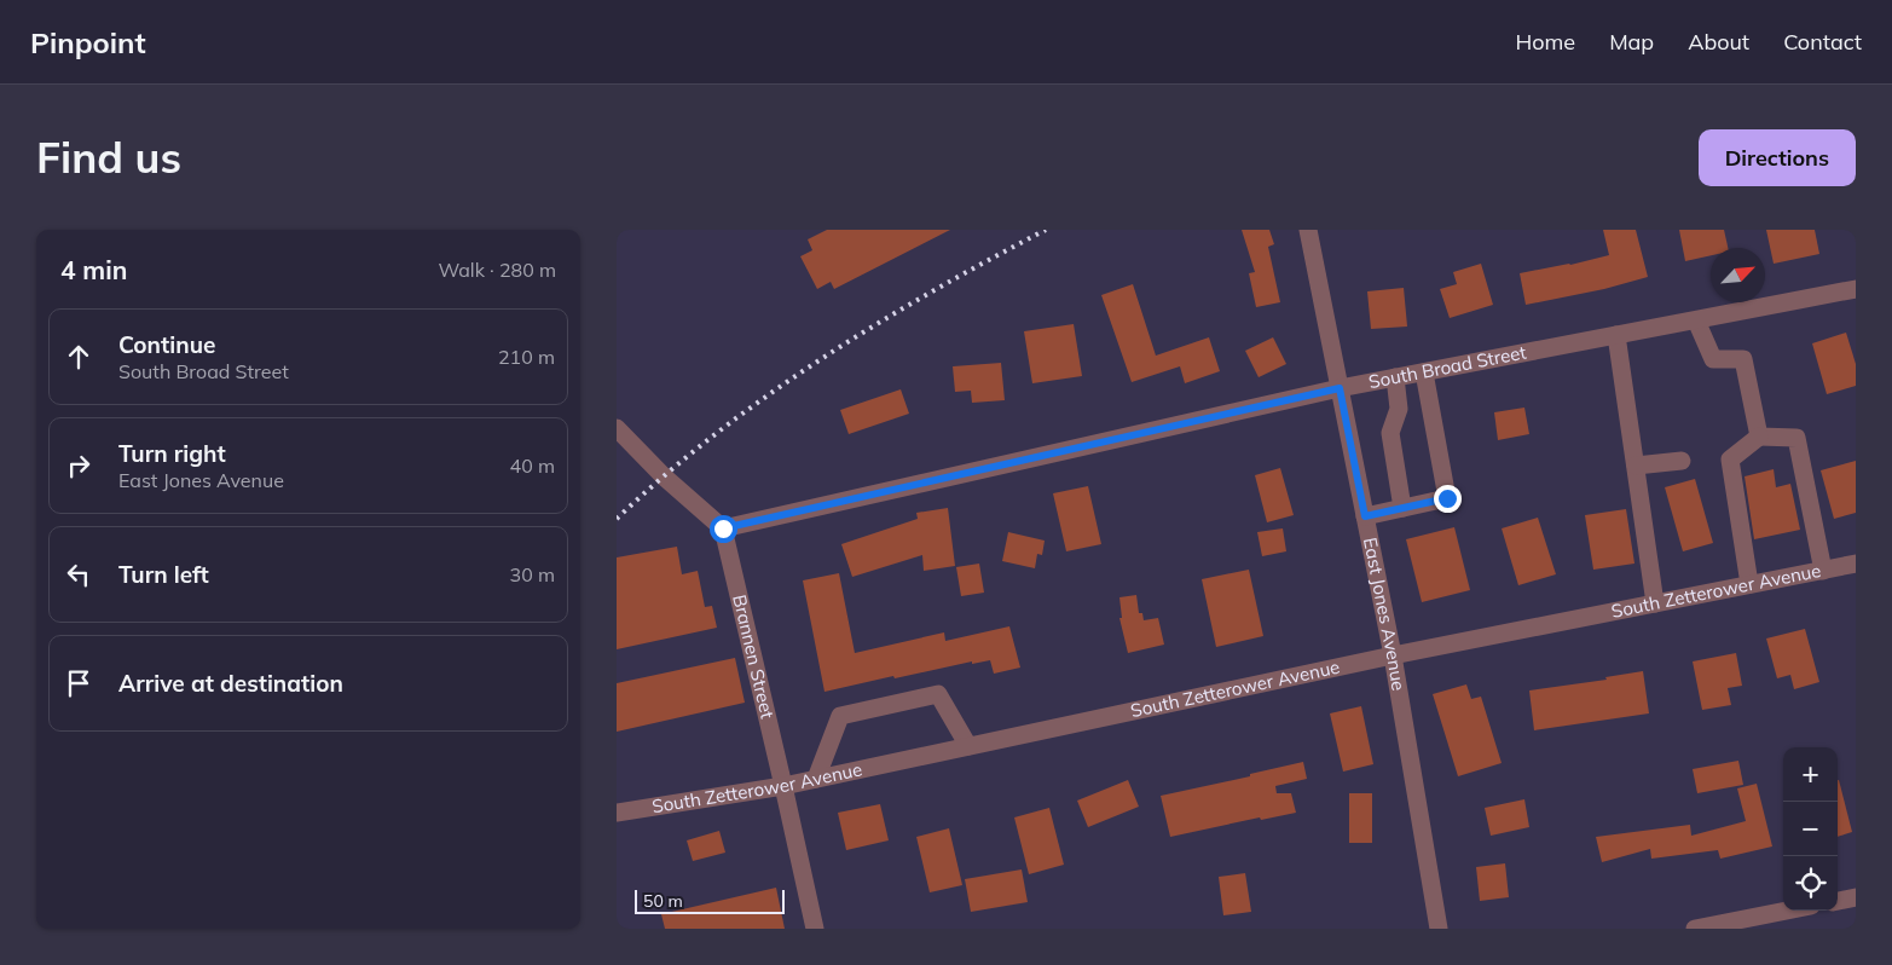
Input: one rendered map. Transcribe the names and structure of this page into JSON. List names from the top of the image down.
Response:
{
  "streets": {
    "street": [
      "South Broad Street",
      "South Zetterower Avenue",
      "East Jones Avenue",
      "Brannen Street"
    ]
  },
  "crossings": [
    ["South Broad Street", "East Jones Avenue"],
    ["South Broad Street", "Brannen Street"],
    ["South Zetterower Avenue", "East Jones Avenue"],
    ["South Zetterower Avenue", "Brannen Street"]
  ],
  "scale_bar": "50 m",
  "north": "top right",
  "page": {
    "header": "Pinpoint",
    "nav": [
      "Home",
      "Map",
      "About",
      "Contact"
    ],
    "buttons": "Directions",
    "title": "Find us",
    "heading": ["4 min", "Walk · 280 m"],
    "list": [
      ["Continue", "South Broad Street", "210 m"],
      ["Turn right", "East Jones Avenue", "40 m"],
      ["Turn left", "30 m"],
      "Arrive at destination"
    ],
    "map_buttons": ["+", "−"],
    "scale": "50 m"
  }
}
